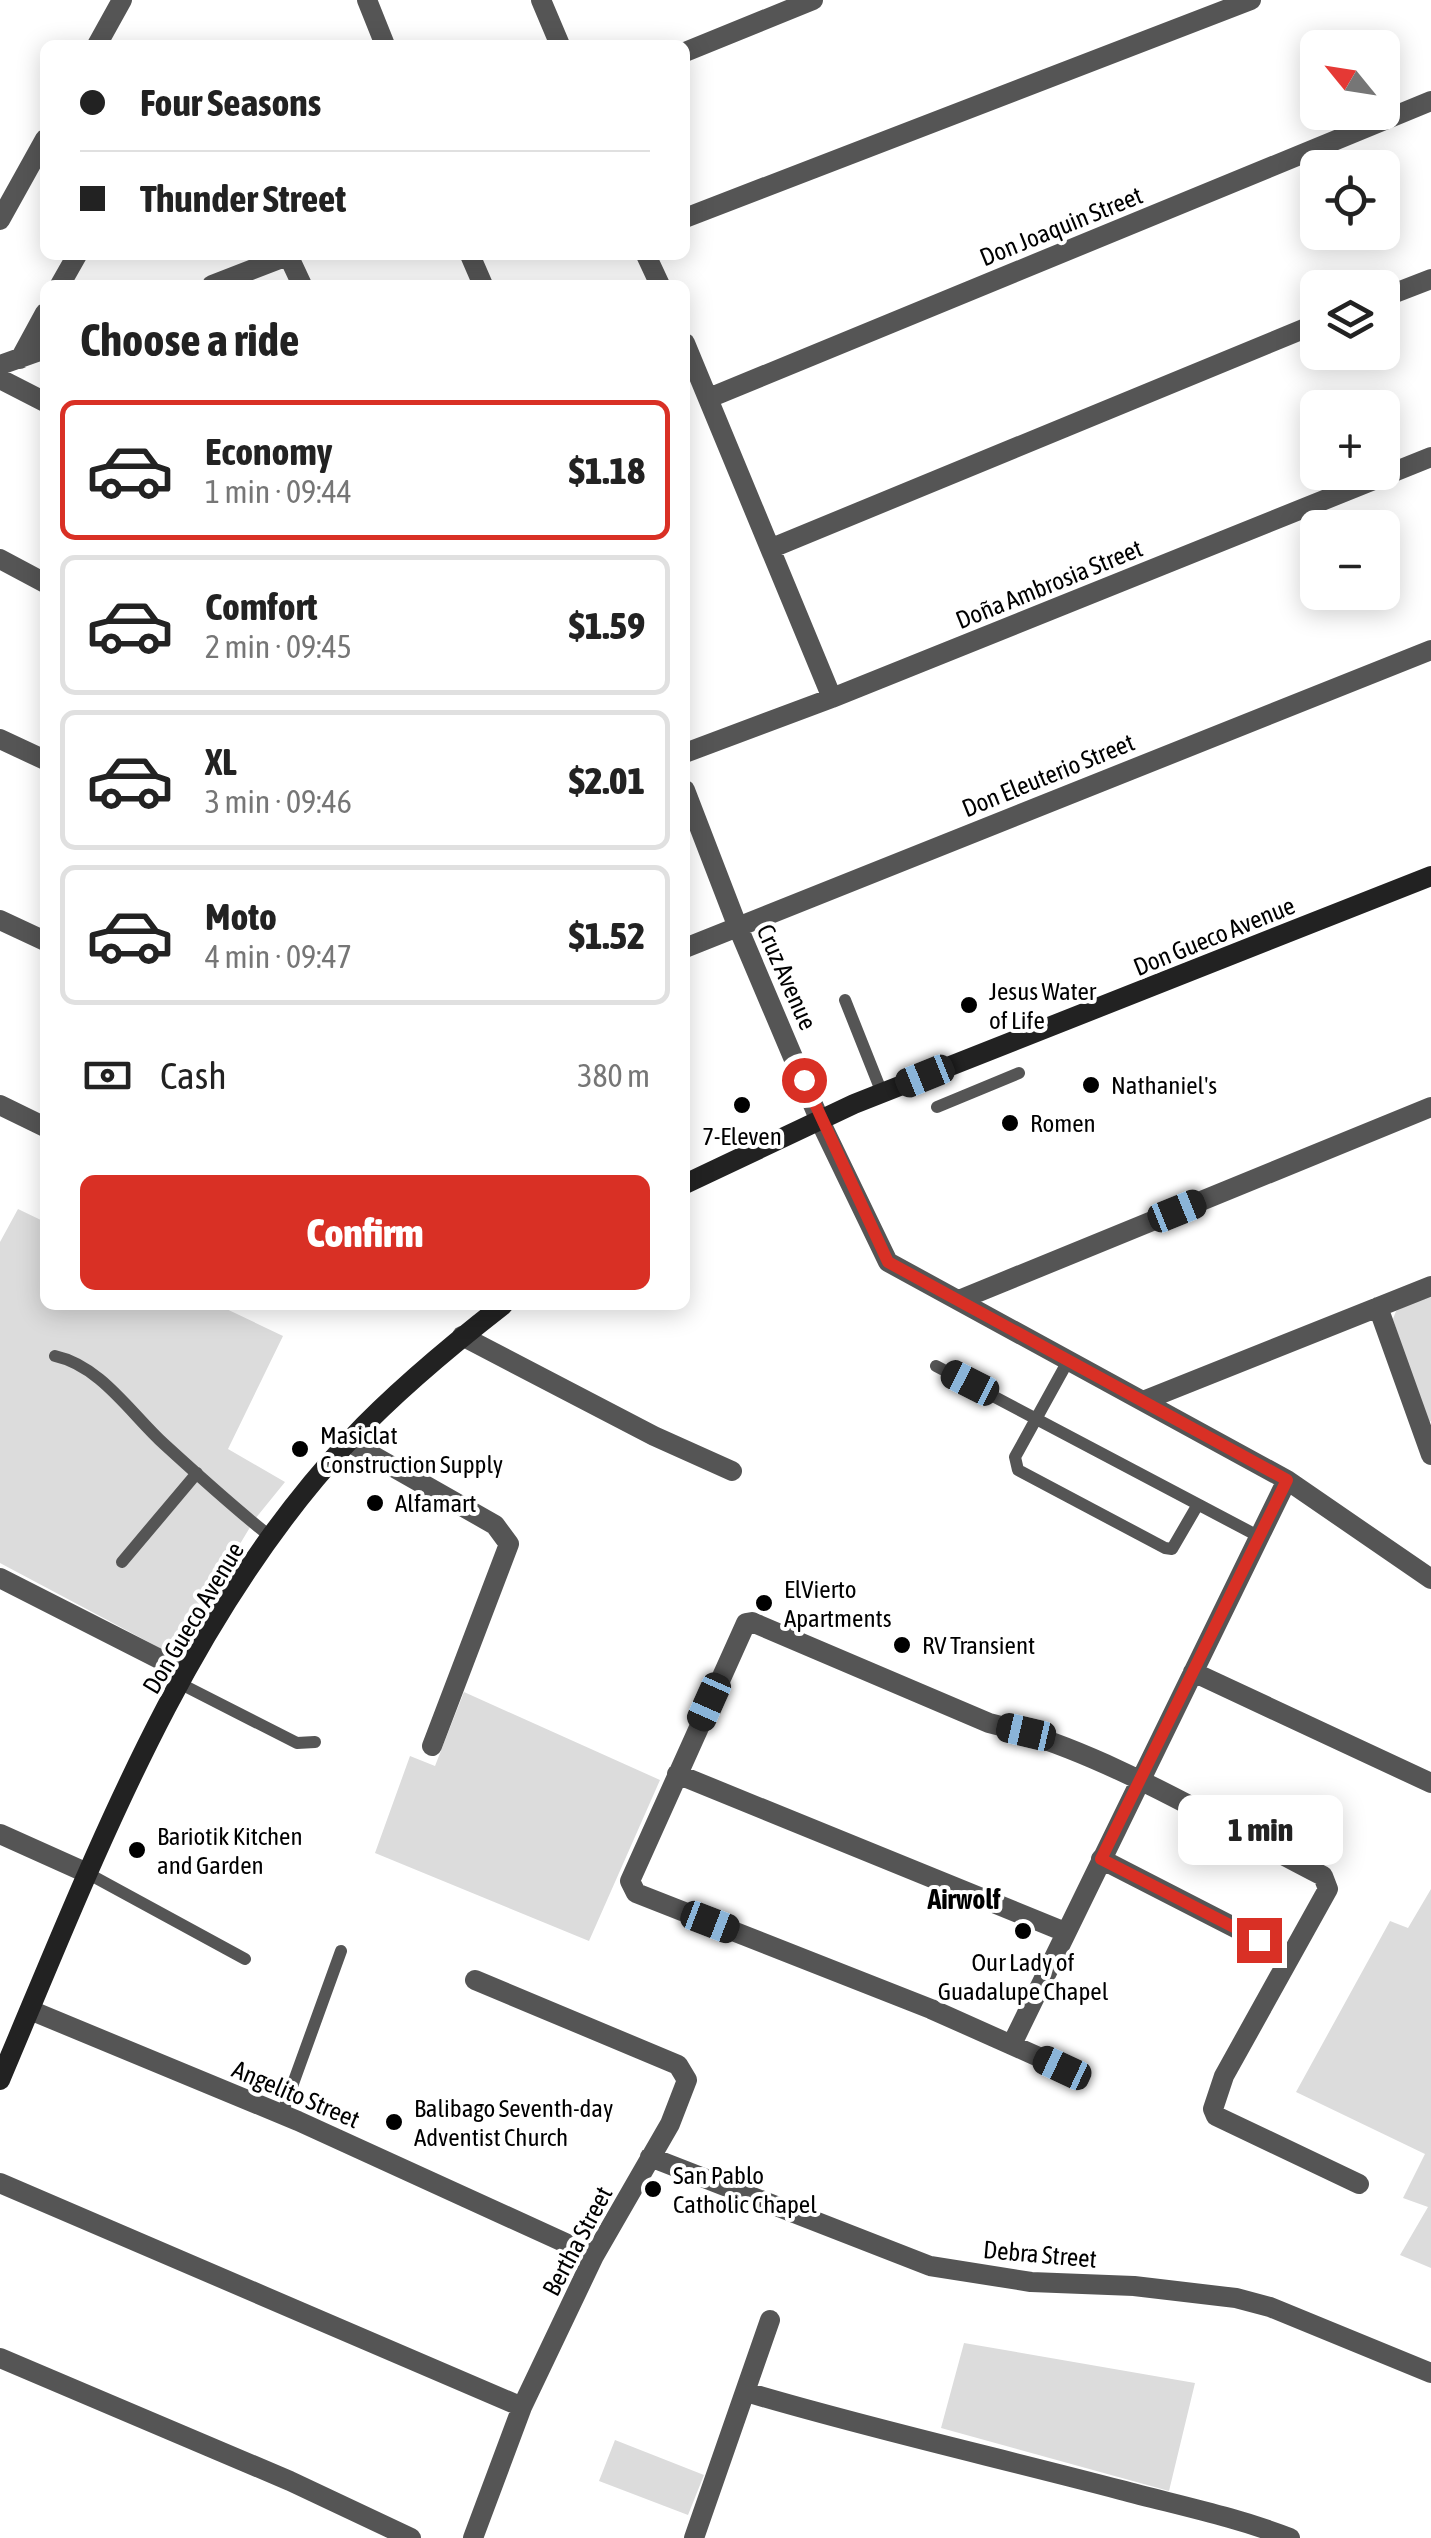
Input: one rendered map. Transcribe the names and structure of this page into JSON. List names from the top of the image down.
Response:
{
  "streets": {
    "main road": ["Don Gueco Avenue"],
    "street": [
      "Don Joaquin Street",
      "Doña Ambrosia Street",
      "Don Eleuterio Street",
      "Cruz Avenue",
      "Angelito Street",
      "Bertha Street",
      "Debra Street"
    ]
  },
  "crossings": [
    ["Don Eleuterio Street", "Cruz Avenue"],
    ["Don Gueco Avenue", "Cruz Avenue"],
    ["Don Gueco Avenue", "Angelito Street"],
    ["Angelito Street", "Bertha Street"],
    ["Bertha Street", "Debra Street"]
  ],
  "districts": ["Airwolf"],
  "places": [
    "Jesus Water of Life",
    "Nathaniel's",
    "7-Eleven",
    "Romen",
    "Masiclat Construction Supply",
    "Alfamart",
    "ElVierto Apartments",
    "RV Transient",
    "Bariotik Kitchen and Garden",
    "Our Lady of Guadalupe Chapel",
    "Balibago Seventh-day Adventist Church",
    "San Pablo Catholic Chapel"
  ],
  "north": "top left",
  "page": {
    "map_buttons": ["+", "−"],
    "banner": ["Four Seasons", "Thunder Street"],
    "heading": "Choose a ride",
    "list": [
      {
        "name": "Economy",
        "note": "1 min · 09:44",
        "value": "$1.18"
      },
      {
        "name": "Comfort",
        "note": "2 min · 09:45",
        "value": "$1.59"
      },
      {
        "name": "XL",
        "note": "3 min · 09:46",
        "value": "$2.01"
      },
      {
        "name": "Moto",
        "note": "4 min · 09:47",
        "value": "$1.52"
      }
    ],
    "pay": ["Cash", "380 m"],
    "buttons": "Confirm",
    "bubble": "1 min"
  }
}
